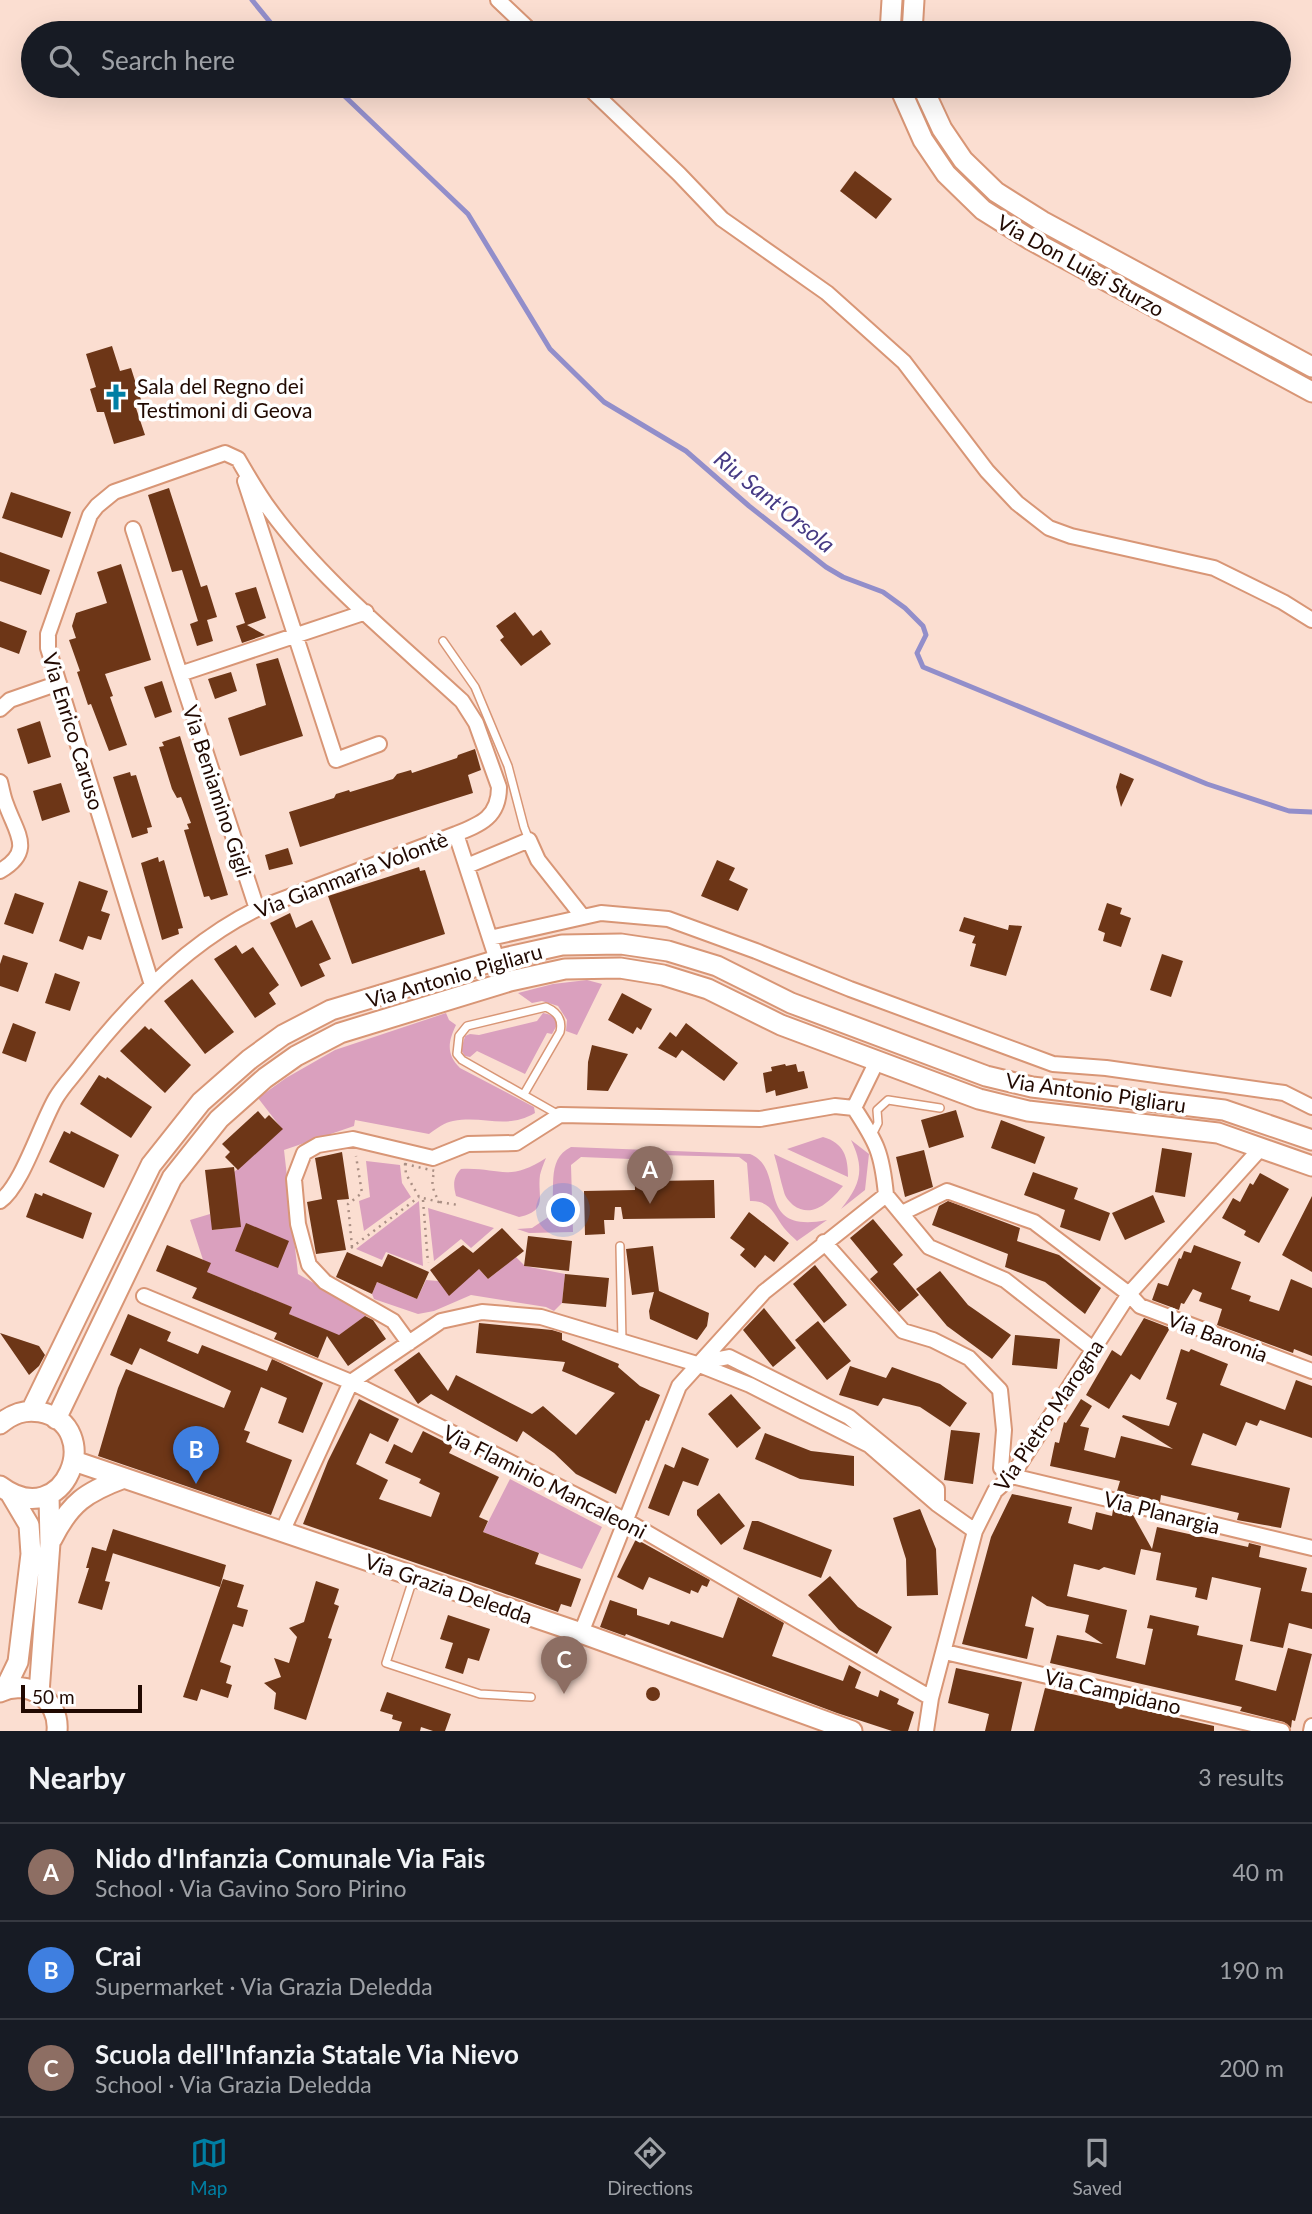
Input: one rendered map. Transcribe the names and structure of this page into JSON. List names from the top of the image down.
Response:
{
  "streets": {
    "main road": ["Via Don Luigi Sturzo", "Via Antonio Pigliaru", "Via Grazia Deledda"],
    "street": [
      "Via Enrico Caruso",
      "Via Beniamino Gigli",
      "Via Gianmaria Volontè",
      "Via Baronia",
      "Via Pietro Marogna",
      "Via Flaminio Mancaleoni",
      "Via Planargia",
      "Via Campidano"
    ]
  },
  "crossings": [
    ["Via Enrico Caruso", "Via Gianmaria Volontè"],
    ["Via Beniamino Gigli", "Via Gianmaria Volontè"],
    ["Via Gianmaria Volontè", "Via Antonio Pigliaru"],
    ["Via Antonio Pigliaru", "Via Pietro Marogna"],
    ["Via Baronia", "Via Pietro Marogna"],
    ["Via Pietro Marogna", "Via Flaminio Mancaleoni"],
    ["Via Pietro Marogna", "Via Planargia"],
    ["Via Pietro Marogna", "Via Campidano"]
  ],
  "water": ["Riu Sant'Orsola"],
  "places": {
    "church": ["Sala del Regno dei Testimoni di Geova"]
  },
  "scale_bar": "50 m",
  "page": {
    "search": "Search here",
    "pins": ["A", "B", "C"],
    "scale": "50 m",
    "heading": ["Nearby", "3 results"],
    "list": [
      {
        "mark": "A",
        "name": "Nido d'Infanzia Comunale Via Fais",
        "note": "School · Via Gavino Soro Pirino",
        "value": "40 m"
      },
      {
        "mark": "B",
        "name": "Crai",
        "note": "Supermarket · Via Grazia Deledda",
        "value": "190 m"
      },
      {
        "mark": "C",
        "name": "Scuola dell'Infanzia Statale Via Nievo",
        "note": "School · Via Grazia Deledda",
        "value": "200 m"
      }
    ],
    "nav": ["Map", "Directions", "Saved"]
  }
}
